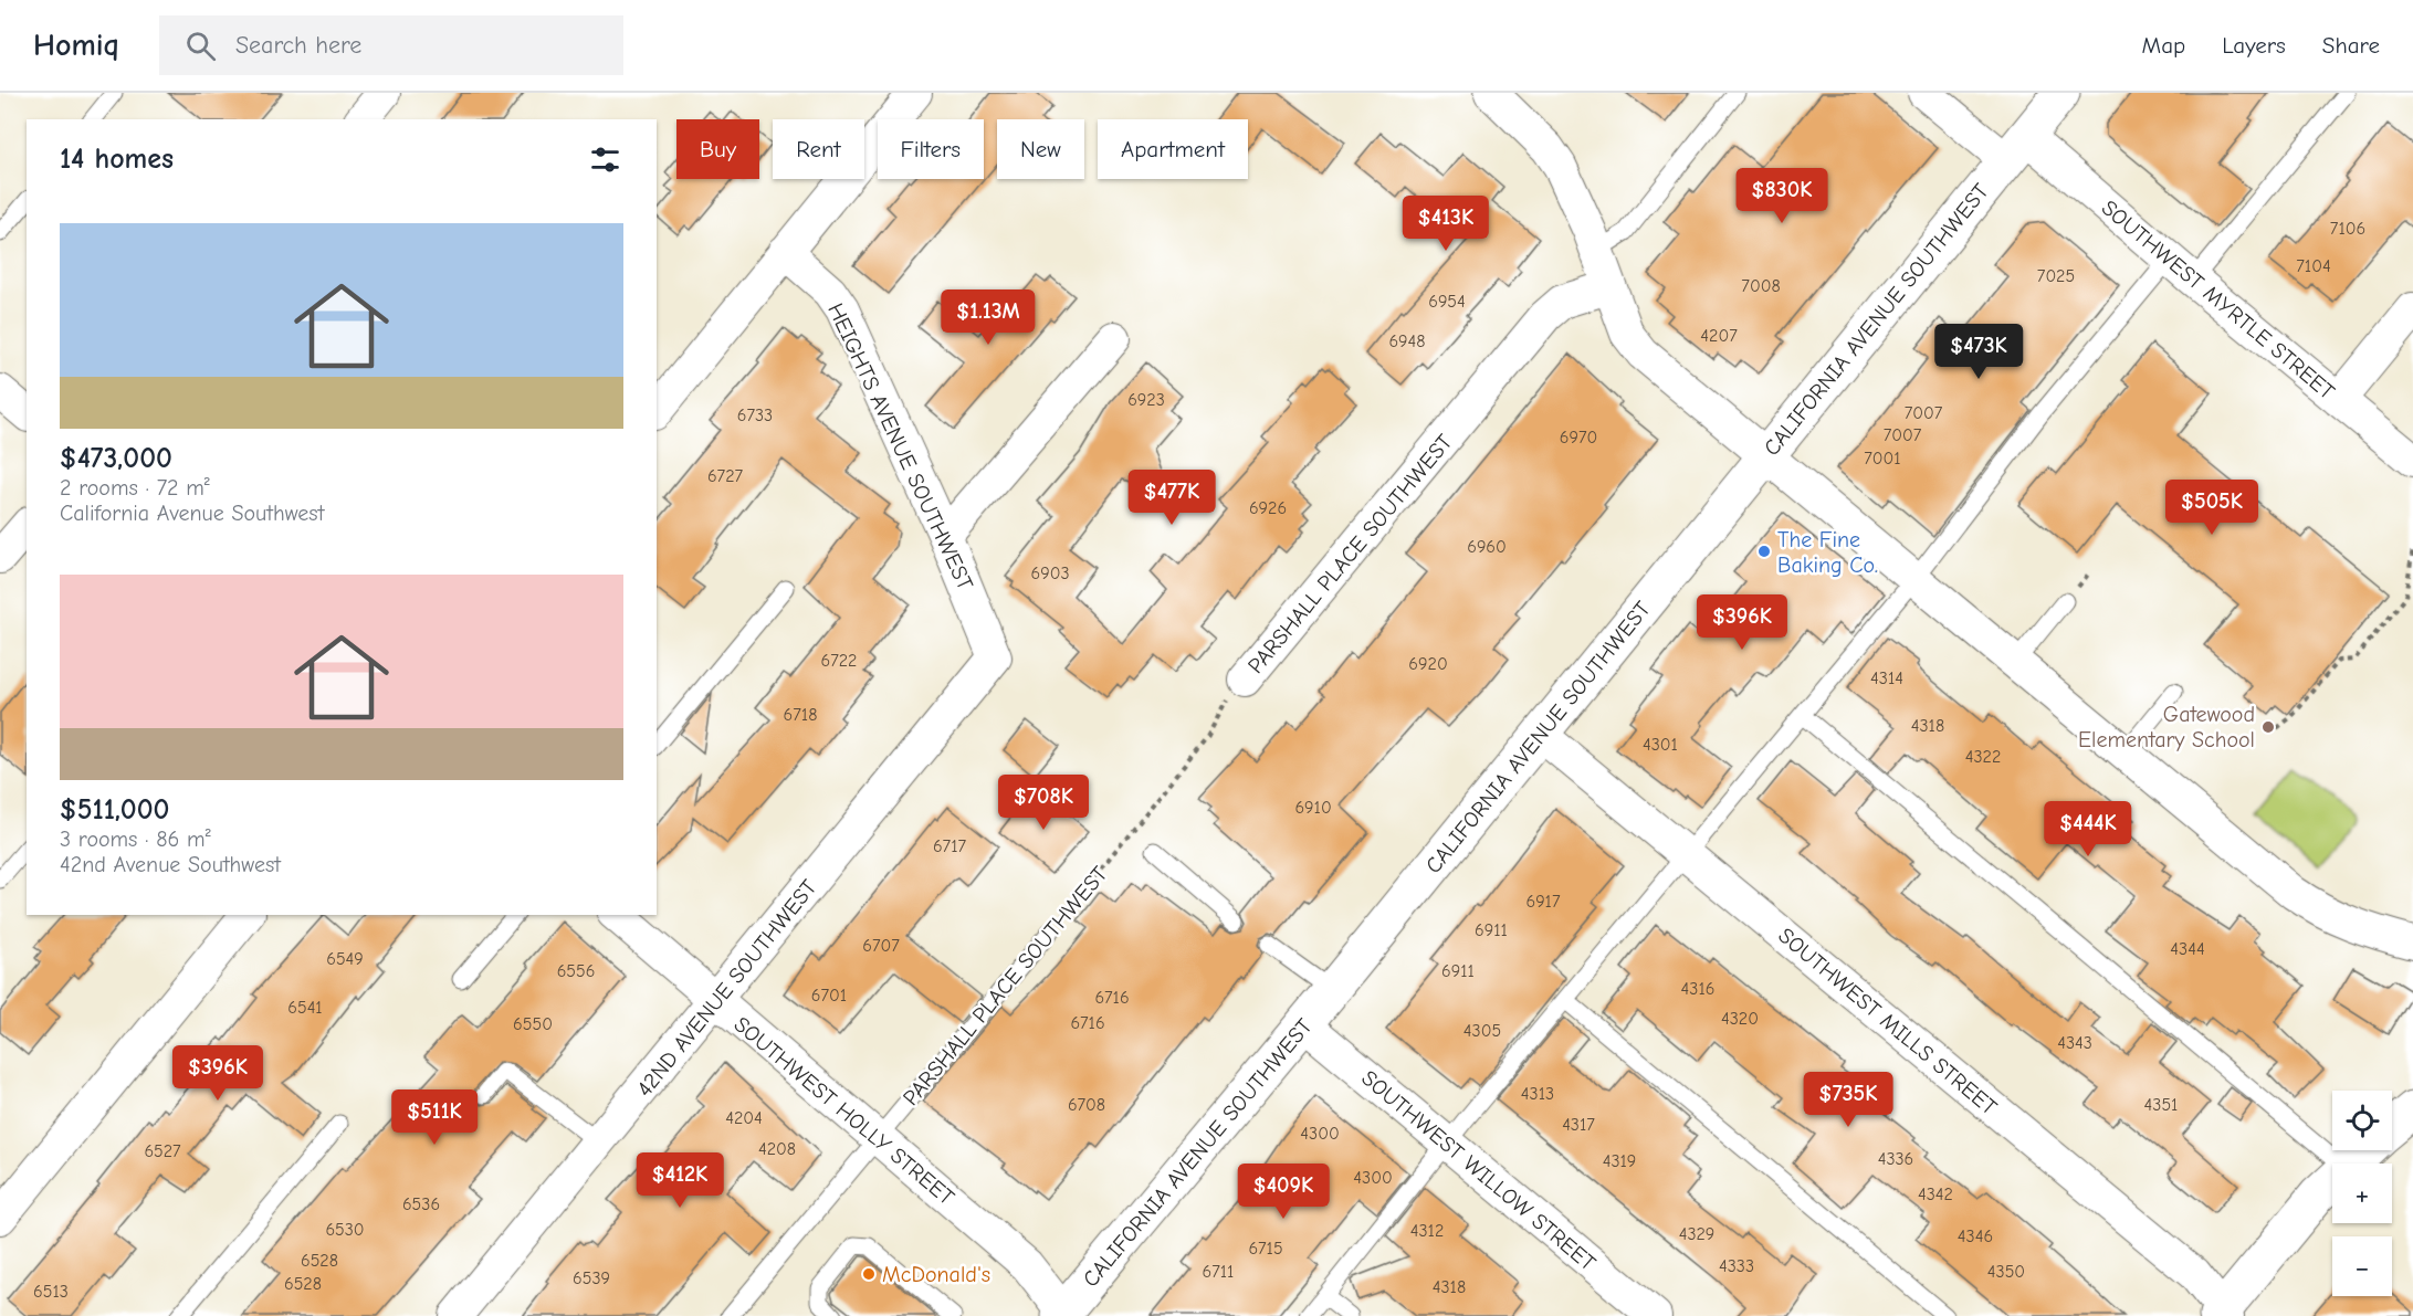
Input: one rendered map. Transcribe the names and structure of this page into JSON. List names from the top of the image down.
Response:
{
  "streets": {
    "main road": ["CALIFORNIA AVENUE SOUTHWEST"],
    "street": [
      "SOUTHWEST MYRTLE STREET",
      "HEIGHTS AVENUE SOUTHWEST",
      "PARSHALL PLACE SOUTHWEST",
      "42ND AVENUE SOUTHWEST",
      "SOUTHWEST MILLS STREET",
      "SOUTHWEST HOLLY STREET",
      "SOUTHWEST WILLOW STREET"
    ]
  },
  "crossings": [
    ["SOUTHWEST MYRTLE STREET", "CALIFORNIA AVENUE SOUTHWEST"],
    ["CALIFORNIA AVENUE SOUTHWEST", "SOUTHWEST MILLS STREET"],
    ["CALIFORNIA AVENUE SOUTHWEST", "SOUTHWEST HOLLY STREET"],
    ["CALIFORNIA AVENUE SOUTHWEST", "SOUTHWEST WILLOW STREET"],
    ["HEIGHTS AVENUE SOUTHWEST", "42ND AVENUE SOUTHWEST"],
    ["PARSHALL PLACE SOUTHWEST", "SOUTHWEST HOLLY STREET"],
    ["42ND AVENUE SOUTHWEST", "SOUTHWEST HOLLY STREET"]
  ],
  "places": ["The Fine Baking Co.", "Gatewood Elementary School", "McDonald's"],
  "house_numbers": [
    "7106",
    "7104",
    "7025",
    "7008",
    "6954",
    "4207",
    "6948",
    "6923",
    "7007",
    "6733",
    "7007",
    "6970",
    "7001",
    "6727",
    "6926",
    "6960",
    "6903",
    "6722",
    "6920",
    "4314",
    "6718",
    "4318",
    "4301",
    "4322",
    "6910",
    "6717",
    "6917",
    "6911",
    "6707",
    "4344",
    "6549",
    "6556",
    "6911",
    "4316",
    "6701",
    "6716",
    "6541",
    "4320",
    "6716",
    "6550",
    "4305",
    "4343",
    "4313",
    "6708",
    "4351",
    "4204",
    "4317",
    "4300",
    "4208",
    "6527",
    "4336",
    "4319",
    "4300",
    "4342",
    "6536",
    "6530",
    "4312",
    "4329",
    "4346",
    "6715",
    "6528",
    "4333",
    "6711",
    "4350",
    "6539",
    "6528",
    "4318",
    "6513"
  ],
  "page": {
    "header": "Homiq",
    "search": "Search here",
    "nav": ["Map", "Layers", "Share"],
    "chip": [
      "Buy",
      "Rent",
      "Filters",
      "New",
      "Apartment"
    ],
    "heading": "14 homes",
    "price": [
      "$830K",
      "$413K",
      "$1.13M",
      "$473K",
      "$477K",
      "$505K",
      "$396K",
      "$708K",
      "$444K",
      "$396K",
      "$735K",
      "$511K",
      "$412K",
      "$409K"
    ],
    "list": [
      {
        "name": "$473,000",
        "note": "2 rooms · 72 m² · California Avenue Southwest"
      },
      {
        "name": "$511,000",
        "note": "3 rooms · 86 m² · 42nd Avenue Southwest"
      }
    ],
    "map_buttons": ["+", "−"]
  }
}
